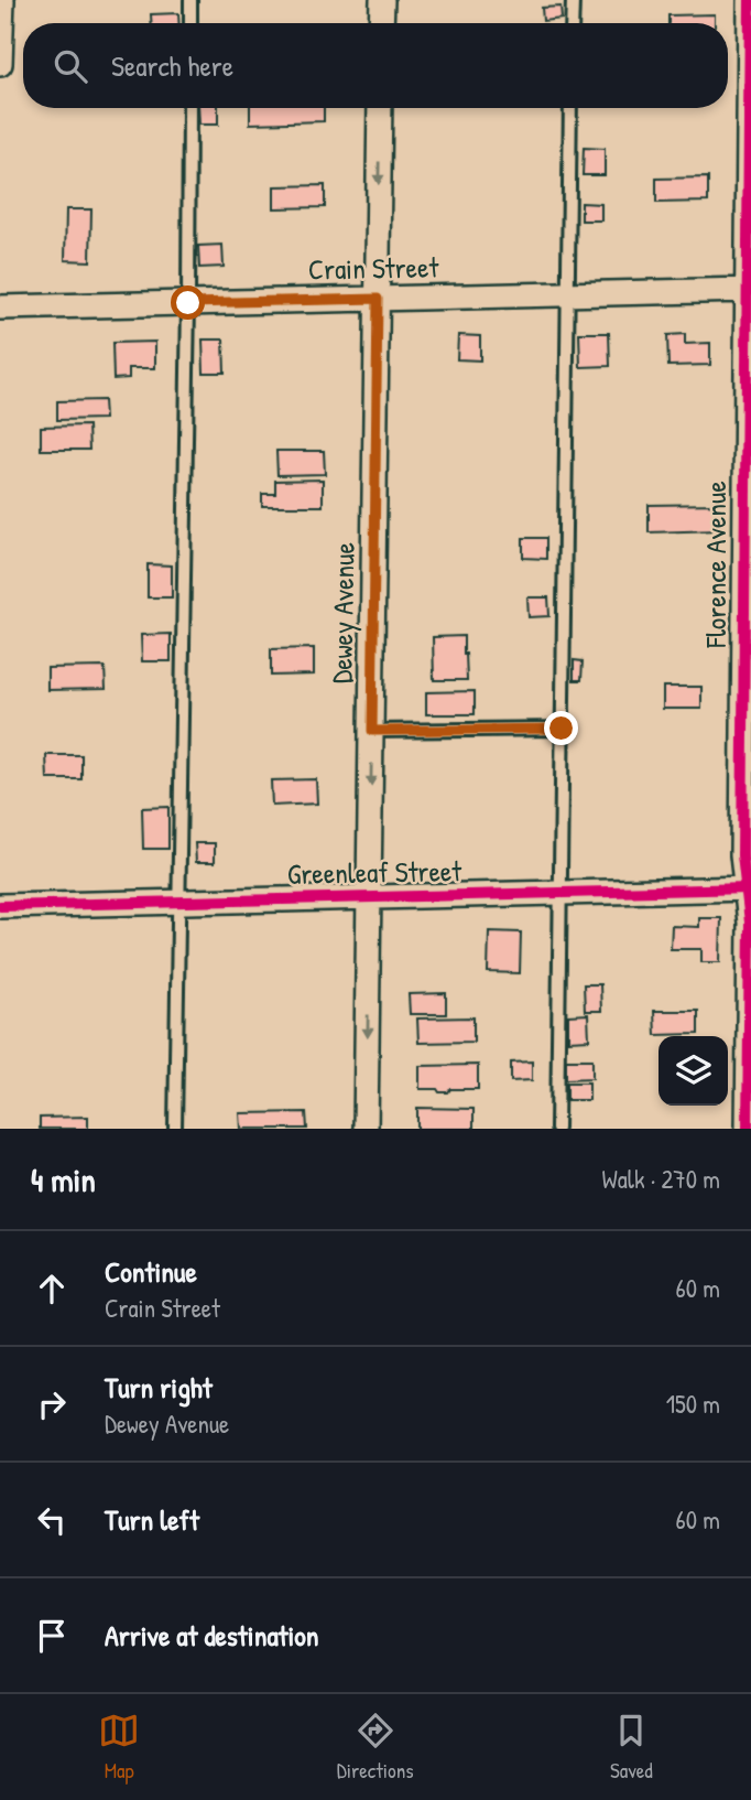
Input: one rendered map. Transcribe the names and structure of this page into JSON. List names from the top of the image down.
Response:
{
  "streets": {
    "street": [
      "Crain Street",
      "Florence Avenue",
      "Dewey Avenue",
      "Greenleaf Street"
    ]
  },
  "crossings": [
    ["Crain Street", "Florence Avenue"],
    ["Crain Street", "Dewey Avenue"],
    ["Florence Avenue", "Greenleaf Street"],
    ["Dewey Avenue", "Greenleaf Street"]
  ],
  "one_way": ["Dewey Avenue"],
  "page": {
    "search": "Search here",
    "heading": ["4 min", "Walk · 270 m"],
    "list": [
      ["Continue", "Crain Street", "60 m"],
      ["Turn right", "Dewey Avenue", "150 m"],
      ["Turn left", "60 m"],
      "Arrive at destination"
    ],
    "nav": ["Map", "Directions", "Saved"]
  }
}
